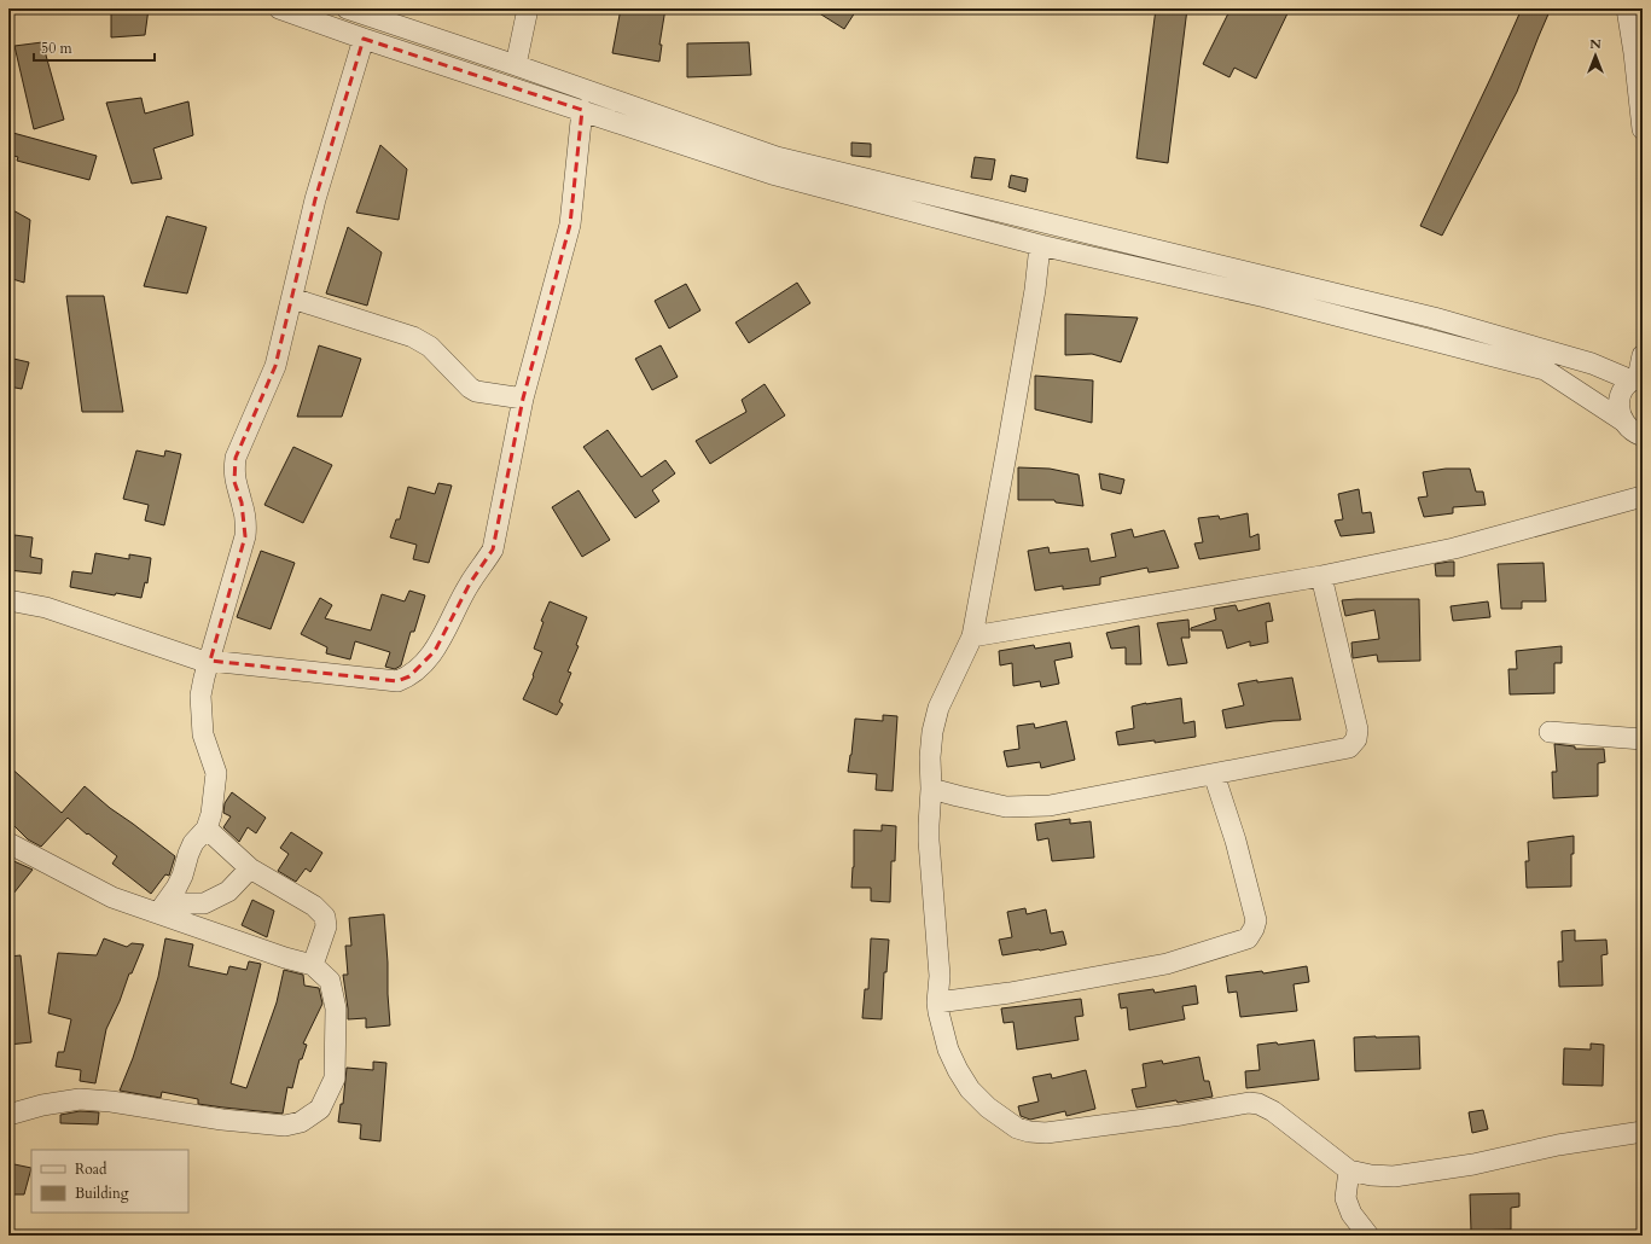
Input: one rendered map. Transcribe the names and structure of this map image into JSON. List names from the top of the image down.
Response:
{
  "legend": ["Road", "Building"],
  "scale_bar": "50 m",
  "north": "top"
}
